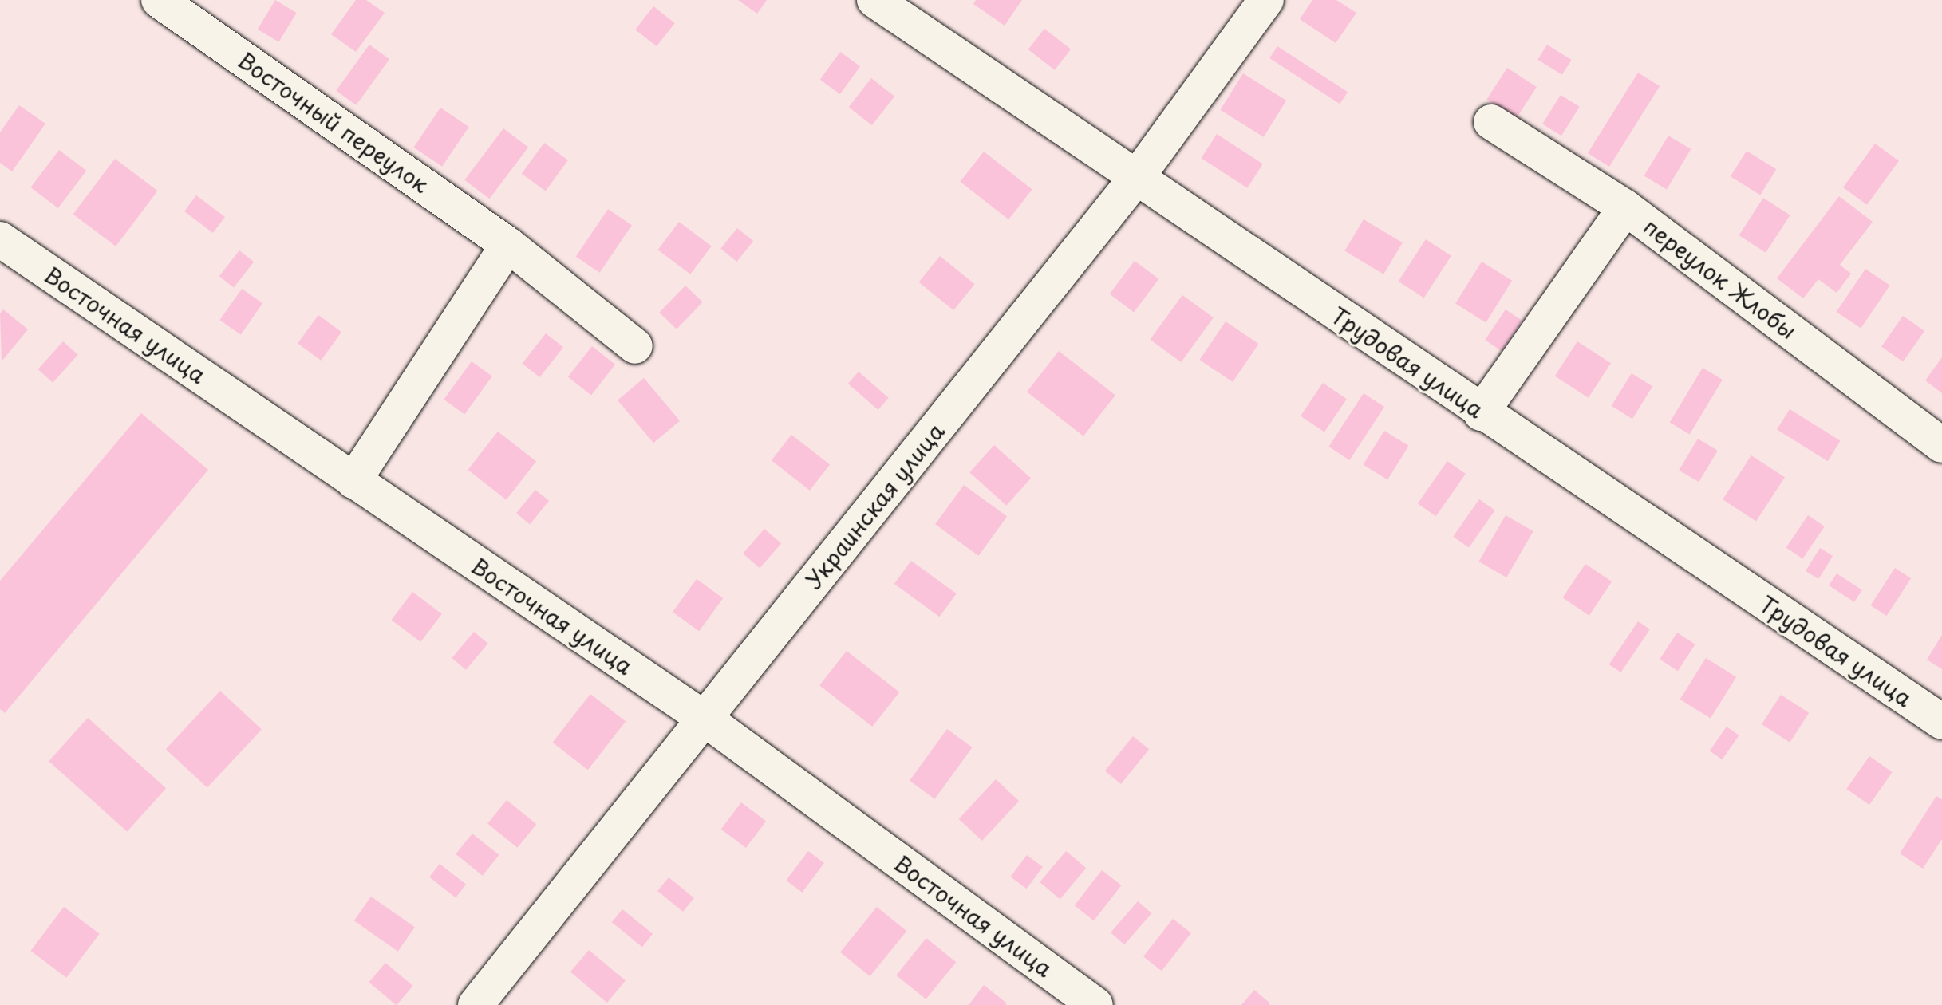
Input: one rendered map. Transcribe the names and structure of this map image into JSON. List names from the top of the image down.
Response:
{
  "streets": {
    "street": [
      "Восточный переулок",
      "переулок Жлобы",
      "Восточная улица",
      "Трудовая улица",
      "Украинская улица"
    ]
  },
  "crossings": [
    ["Восточная улица", "Украинская улица"],
    ["Трудовая улица", "Украинская улица"]
  ]
}
